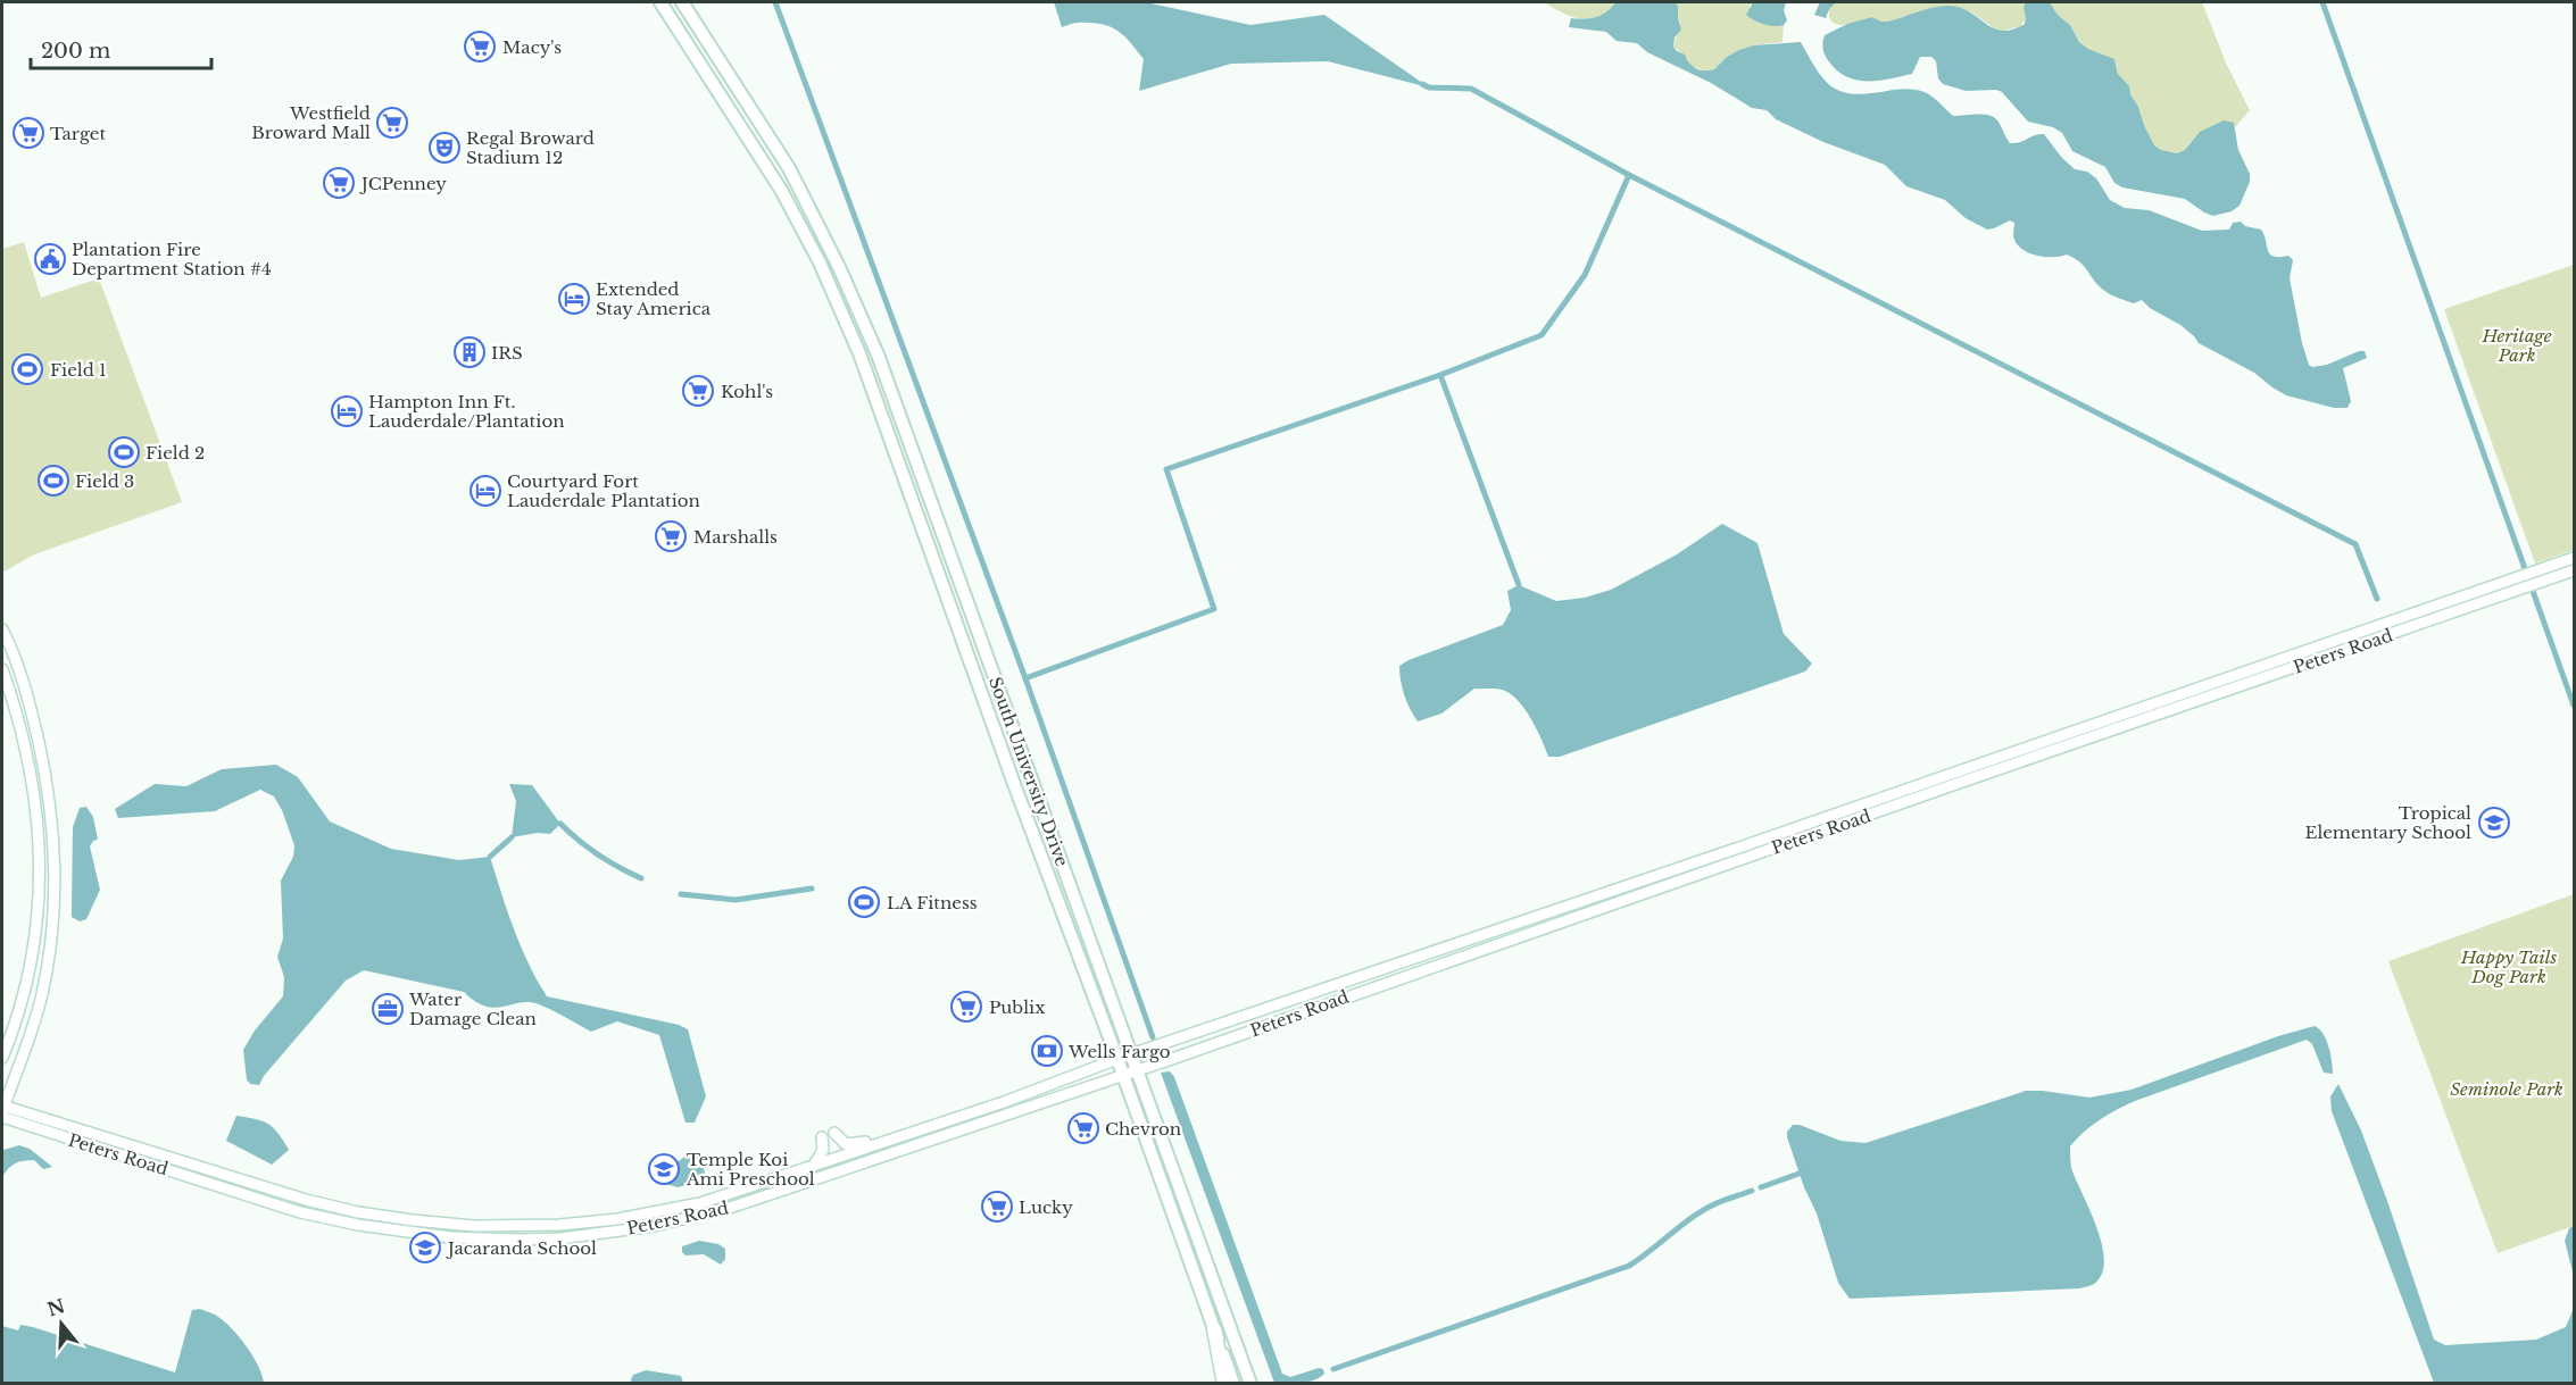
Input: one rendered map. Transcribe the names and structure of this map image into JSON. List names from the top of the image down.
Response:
{
  "streets": {
    "main road": ["Peters Road", "South University Drive"]
  },
  "crossings": [
    ["Peters Road", "South University Drive"]
  ],
  "parks": ["Heritage Park", "Happy Tails Dog Park", "Seminole Park"],
  "places": {
    "supermarket": [
      "Macy's",
      "Westfield Broward Mall",
      "Target",
      "JCPenney",
      "Kohl's",
      "Marshalls",
      "Publix",
      "Chevron",
      "Lucky"
    ],
    "theatre": ["Regal Broward Stadium 12"],
    "public building": ["Plantation Fire Department Station #4"],
    "hotel": ["Extended Stay America", "Hampton Inn Ft. Lauderdale/Plantation", "Courtyard Fort Lauderdale Plantation"],
    "building": ["IRS"],
    "sports": [
      "Field 1",
      "Field 2",
      "Field 3",
      "LA Fitness"
    ],
    "school or university": ["Tropical Elementary School", "Temple Koi Ami Preschool", "Jacaranda School"],
    "office": ["Water Damage Clean"],
    "bank": ["Wells Fargo"]
  },
  "scale_bar": "200 m",
  "north": "top"
}
